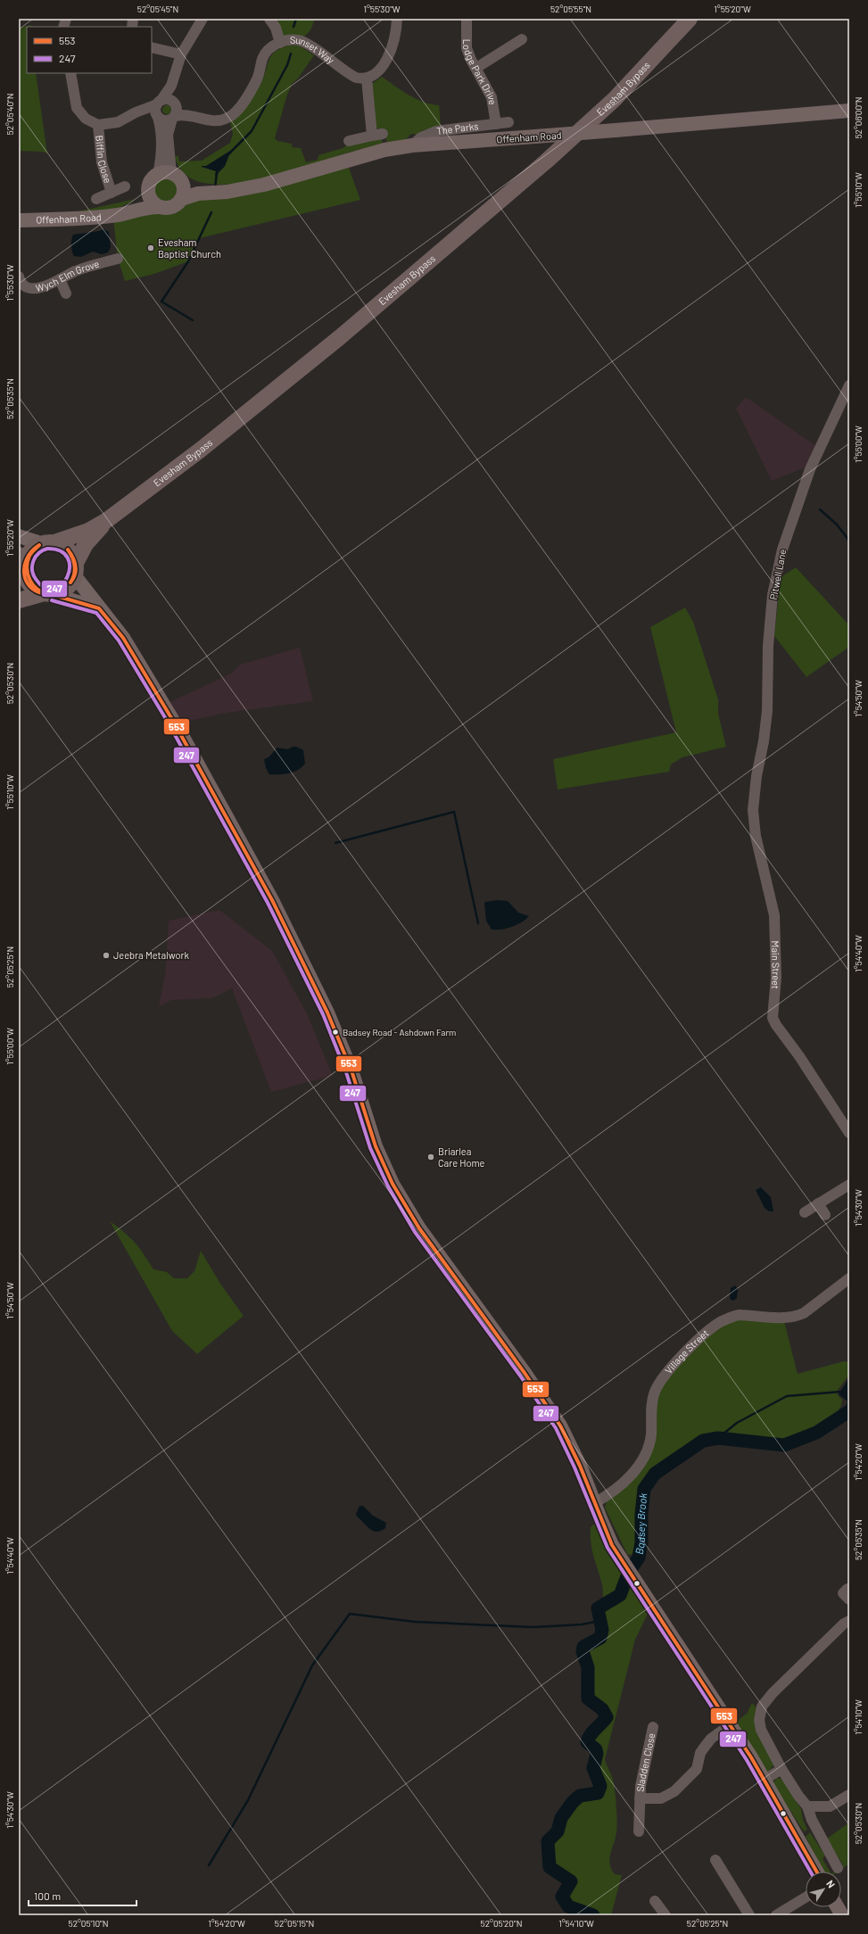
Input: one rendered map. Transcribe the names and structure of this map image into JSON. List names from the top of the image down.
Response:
{
  "streets": {
    "highway": ["Evesham Bypass"],
    "main road": ["Offenham Road"],
    "street": [
      "Sunset Way",
      "Lodge Park Drive",
      "The Parks",
      "Biffin Close",
      "Wych Elm Grove",
      "Pitwell Lane",
      "Main Street",
      "Village Street",
      "Sladden Close"
    ]
  },
  "crossings": [
    ["Lodge Park Drive", "The Parks"],
    ["The Parks", "Offenham Road"],
    ["Pitwell Lane", "Main Street"]
  ],
  "water": ["Badsey Brook"],
  "places": [
    "Evesham Baptist Church",
    "Jeebra Metalwork",
    "Badsey Road - Ashdown Farm",
    "Briarlea Care Home"
  ],
  "lines": ["transit line 553", "transit line 247"],
  "legend": ["553", "247"],
  "scale_bar": "100 m",
  "north": "top right",
  "coordinates": [
    "52°05'45\"N",
    "1°55'30\"W",
    "52°05'55\"N",
    "1°55'20\"W",
    "52°05'40\"N",
    "52°06'00\"N",
    "1°55'10\"W",
    "52°05'35\"N",
    "1°55'00\"W",
    "52°05'30\"N",
    "1°54'50\"W",
    "1°54'40\"W",
    "52°05'25\"N",
    "1°54'30\"W",
    "1°54'20\"W",
    "1°54'10\"W",
    "52°05'10\"N",
    "52°05'15\"N",
    "52°05'20\"N"
  ]
}
